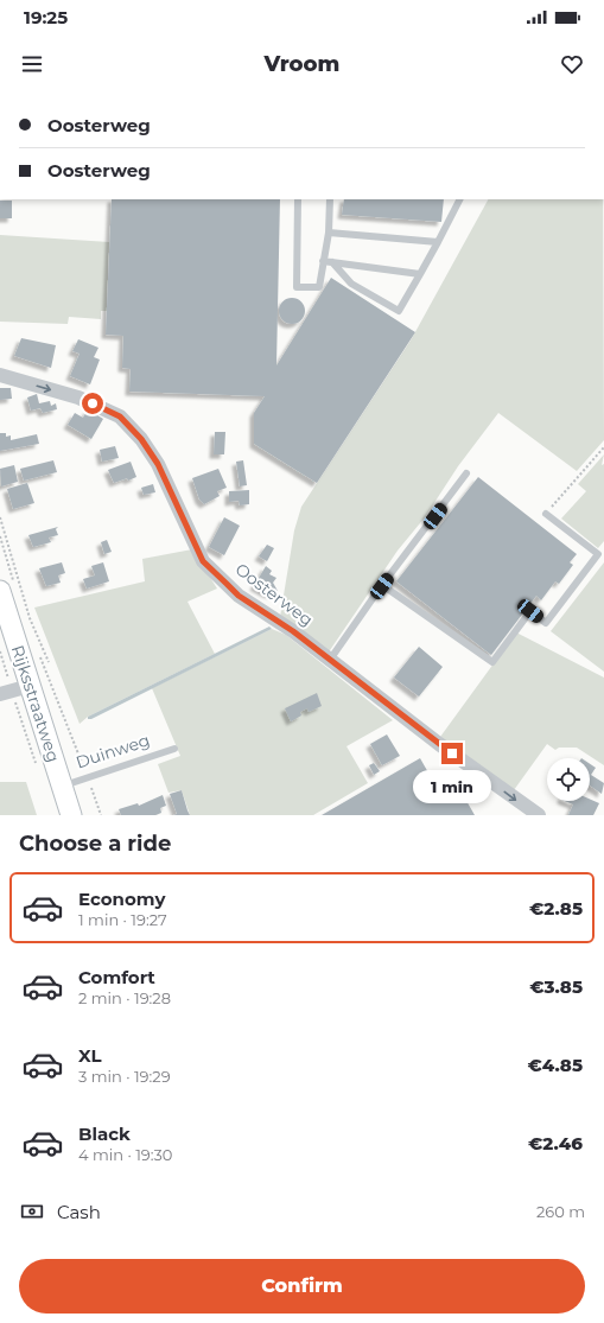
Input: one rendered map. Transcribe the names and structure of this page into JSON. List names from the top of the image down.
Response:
{
  "streets": {
    "main road": ["Rijksstraatweg"],
    "street": ["Oosterweg"],
    "lane": ["Duinweg"]
  },
  "crossings": [
    ["Rijksstraatweg", "Duinweg"]
  ],
  "one_way": ["Oosterweg"],
  "page": {
    "status": "19:25",
    "header": "Vroom",
    "banner": ["Oosterweg", "Oosterweg"],
    "bubble": "1 min",
    "heading": "Choose a ride",
    "list": [
      {
        "name": "Economy",
        "note": "1 min · 19:27",
        "value": "€2.85"
      },
      {
        "name": "Comfort",
        "note": "2 min · 19:28",
        "value": "€3.85"
      },
      {
        "name": "XL",
        "note": "3 min · 19:29",
        "value": "€4.85"
      },
      {
        "name": "Black",
        "note": "4 min · 19:30",
        "value": "€2.46"
      }
    ],
    "pay": ["Cash", "260 m"],
    "buttons": "Confirm"
  }
}
